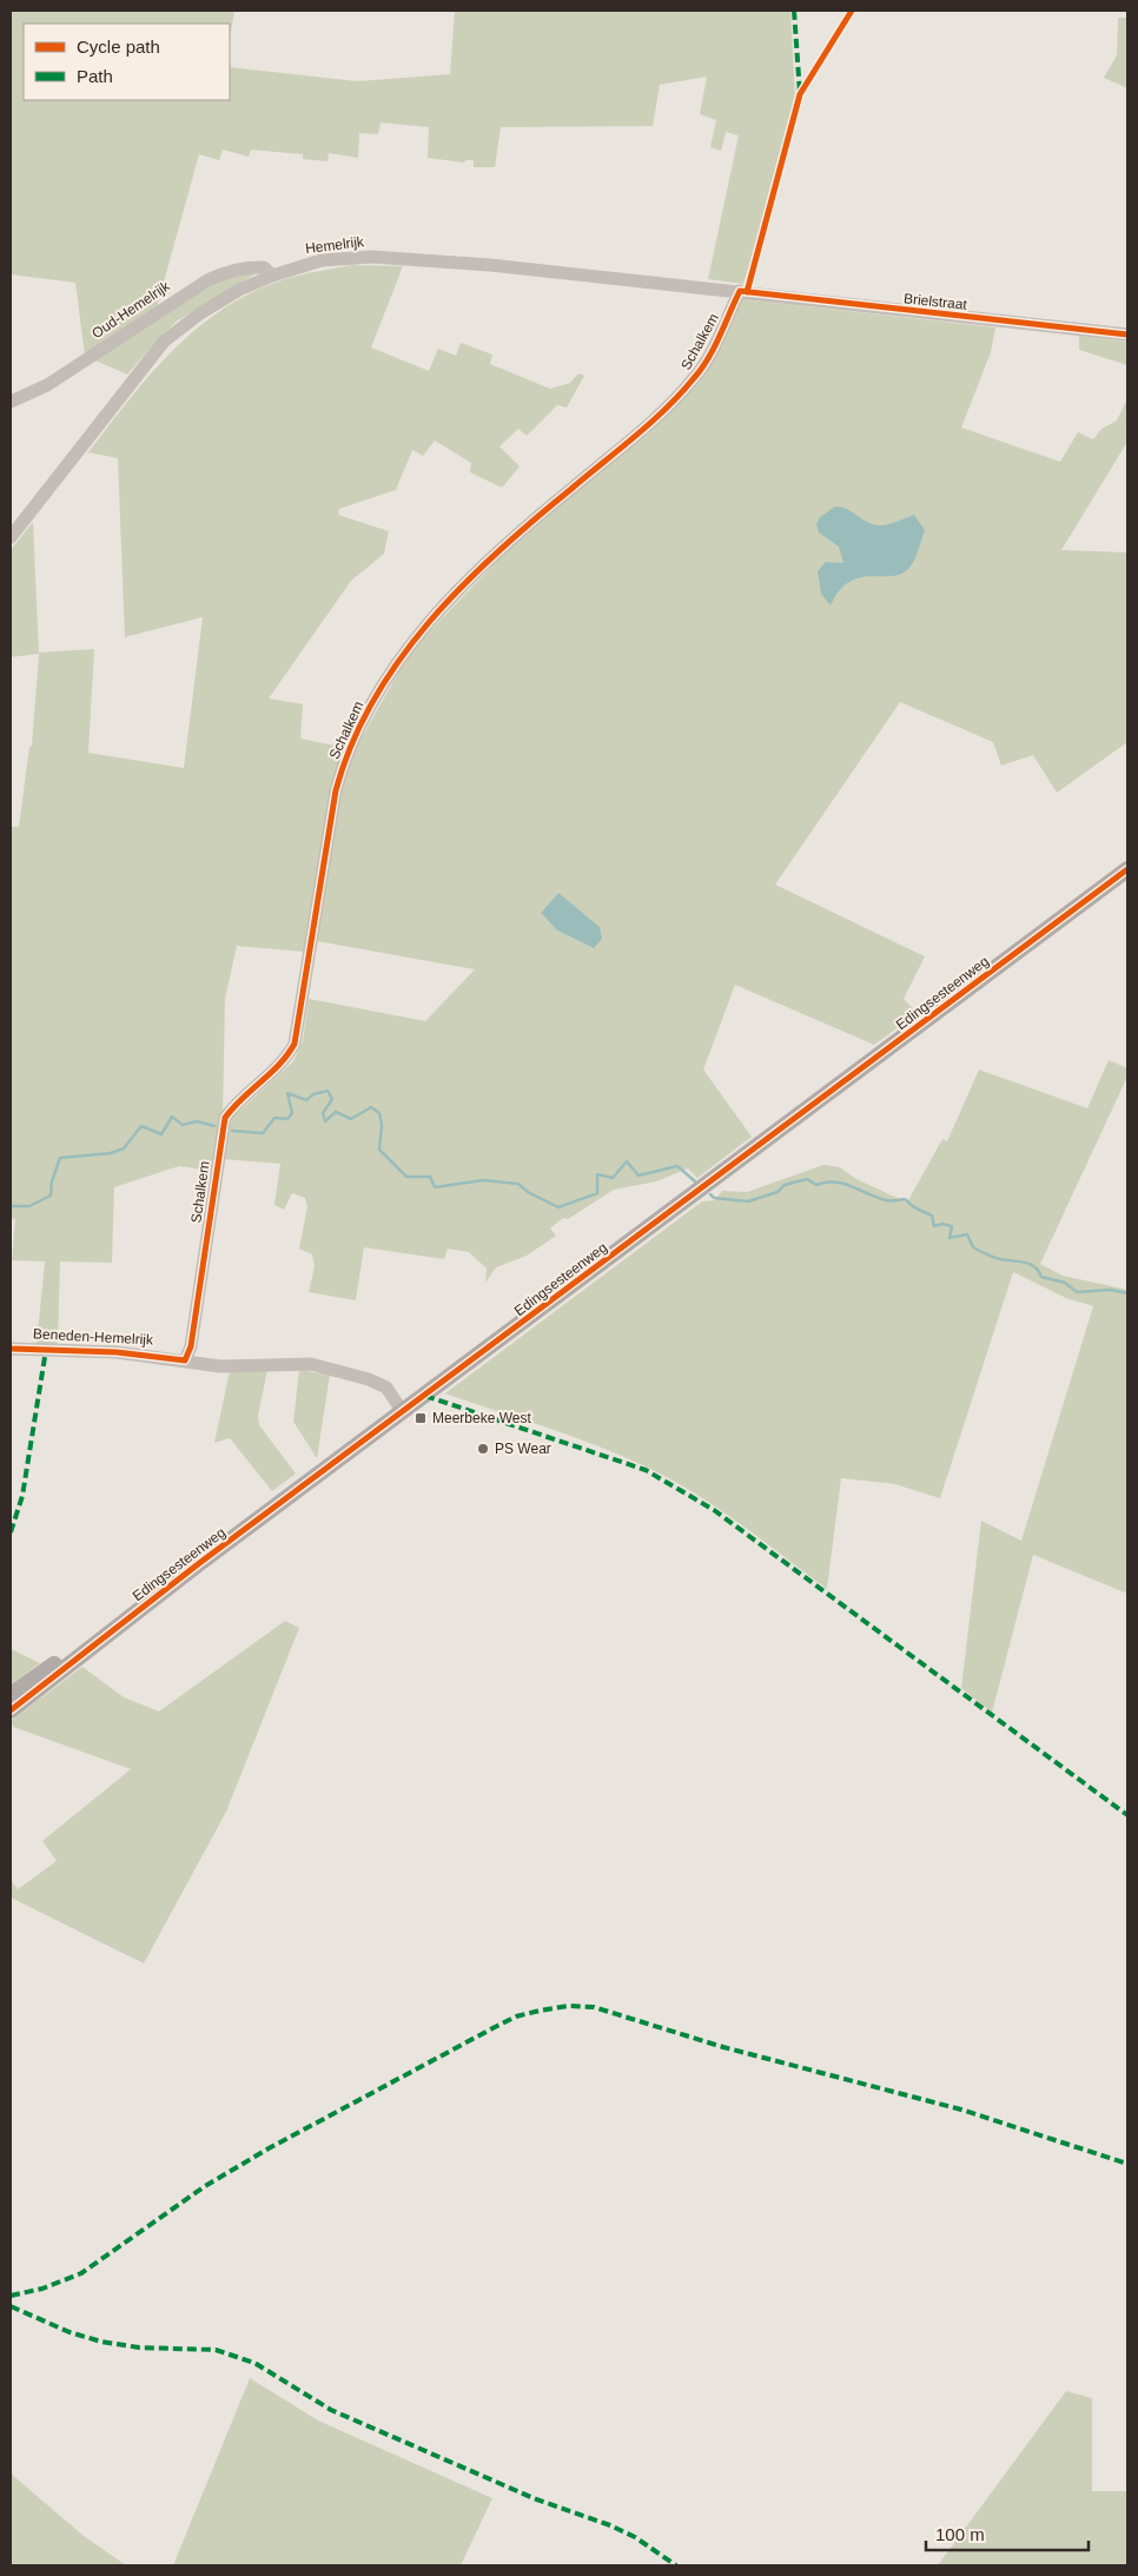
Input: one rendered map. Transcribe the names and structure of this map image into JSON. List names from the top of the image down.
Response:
{
  "streets": {
    "main road": ["Edingsesteenweg"],
    "street": [
      "Hemelrijk",
      "Brielstraat",
      "Oud-Hemelrijk",
      "Schalkem",
      "Beneden-Hemelrijk"
    ]
  },
  "crossings": [
    ["Hemelrijk", "Brielstraat"],
    ["Hemelrijk", "Oud-Hemelrijk"],
    ["Hemelrijk", "Schalkem"],
    ["Brielstraat", "Schalkem"],
    ["Schalkem", "Beneden-Hemelrijk"],
    ["Edingsesteenweg", "Beneden-Hemelrijk"]
  ],
  "places": {
    "transit": ["Meerbeke West"],
    "other": ["PS Wear"]
  },
  "legend": ["Cycle path", "Path"],
  "scale_bar": "100 m"
}
